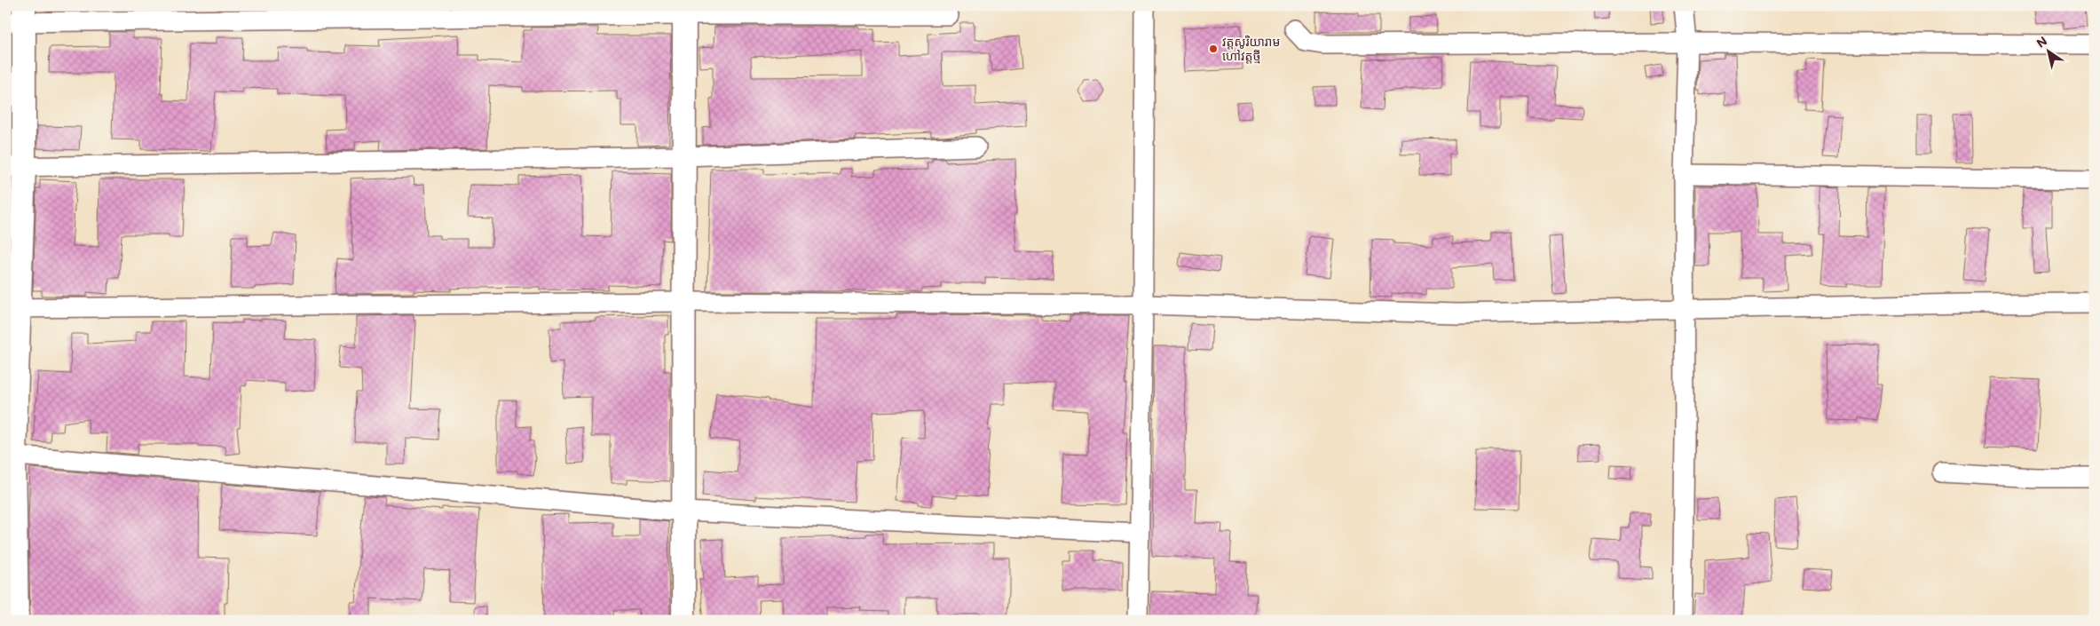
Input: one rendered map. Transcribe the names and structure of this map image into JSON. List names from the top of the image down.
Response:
{
  "places": ["វត្តសូរិយារាម ហៅវត្តថ្មី"],
  "north": "top left"
}
